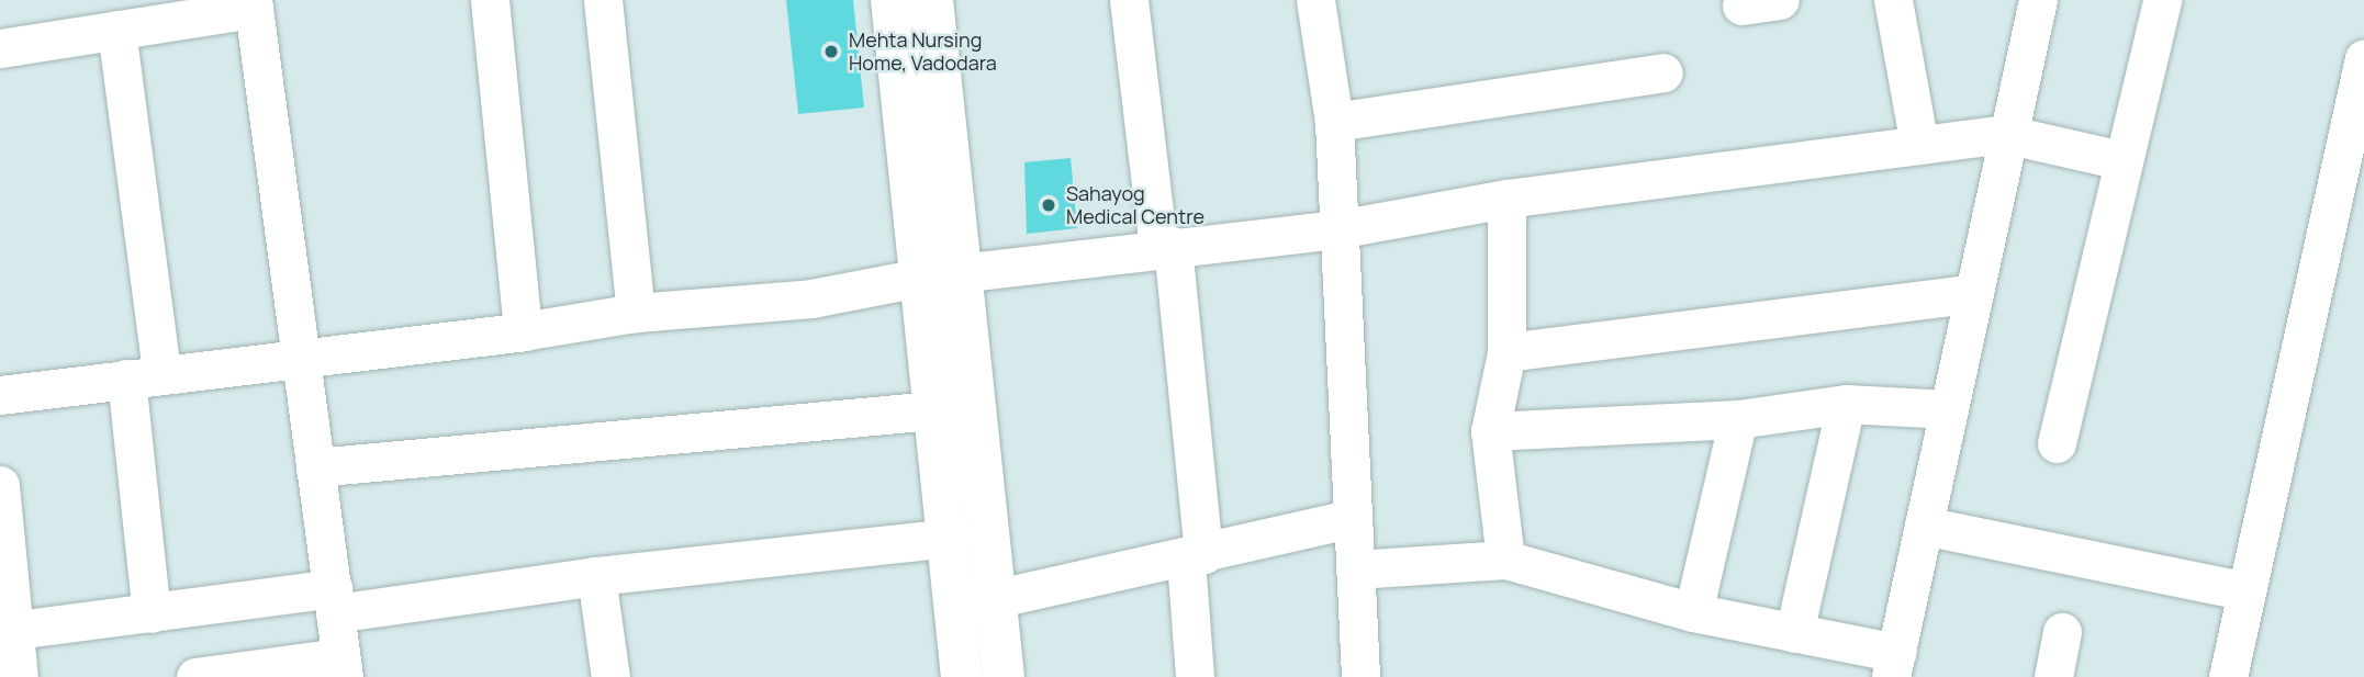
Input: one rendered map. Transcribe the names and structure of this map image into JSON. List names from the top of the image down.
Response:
{
  "places": ["Mehta Nursing Home, Vadodara", "Sahayog Medical Centre"]
}
